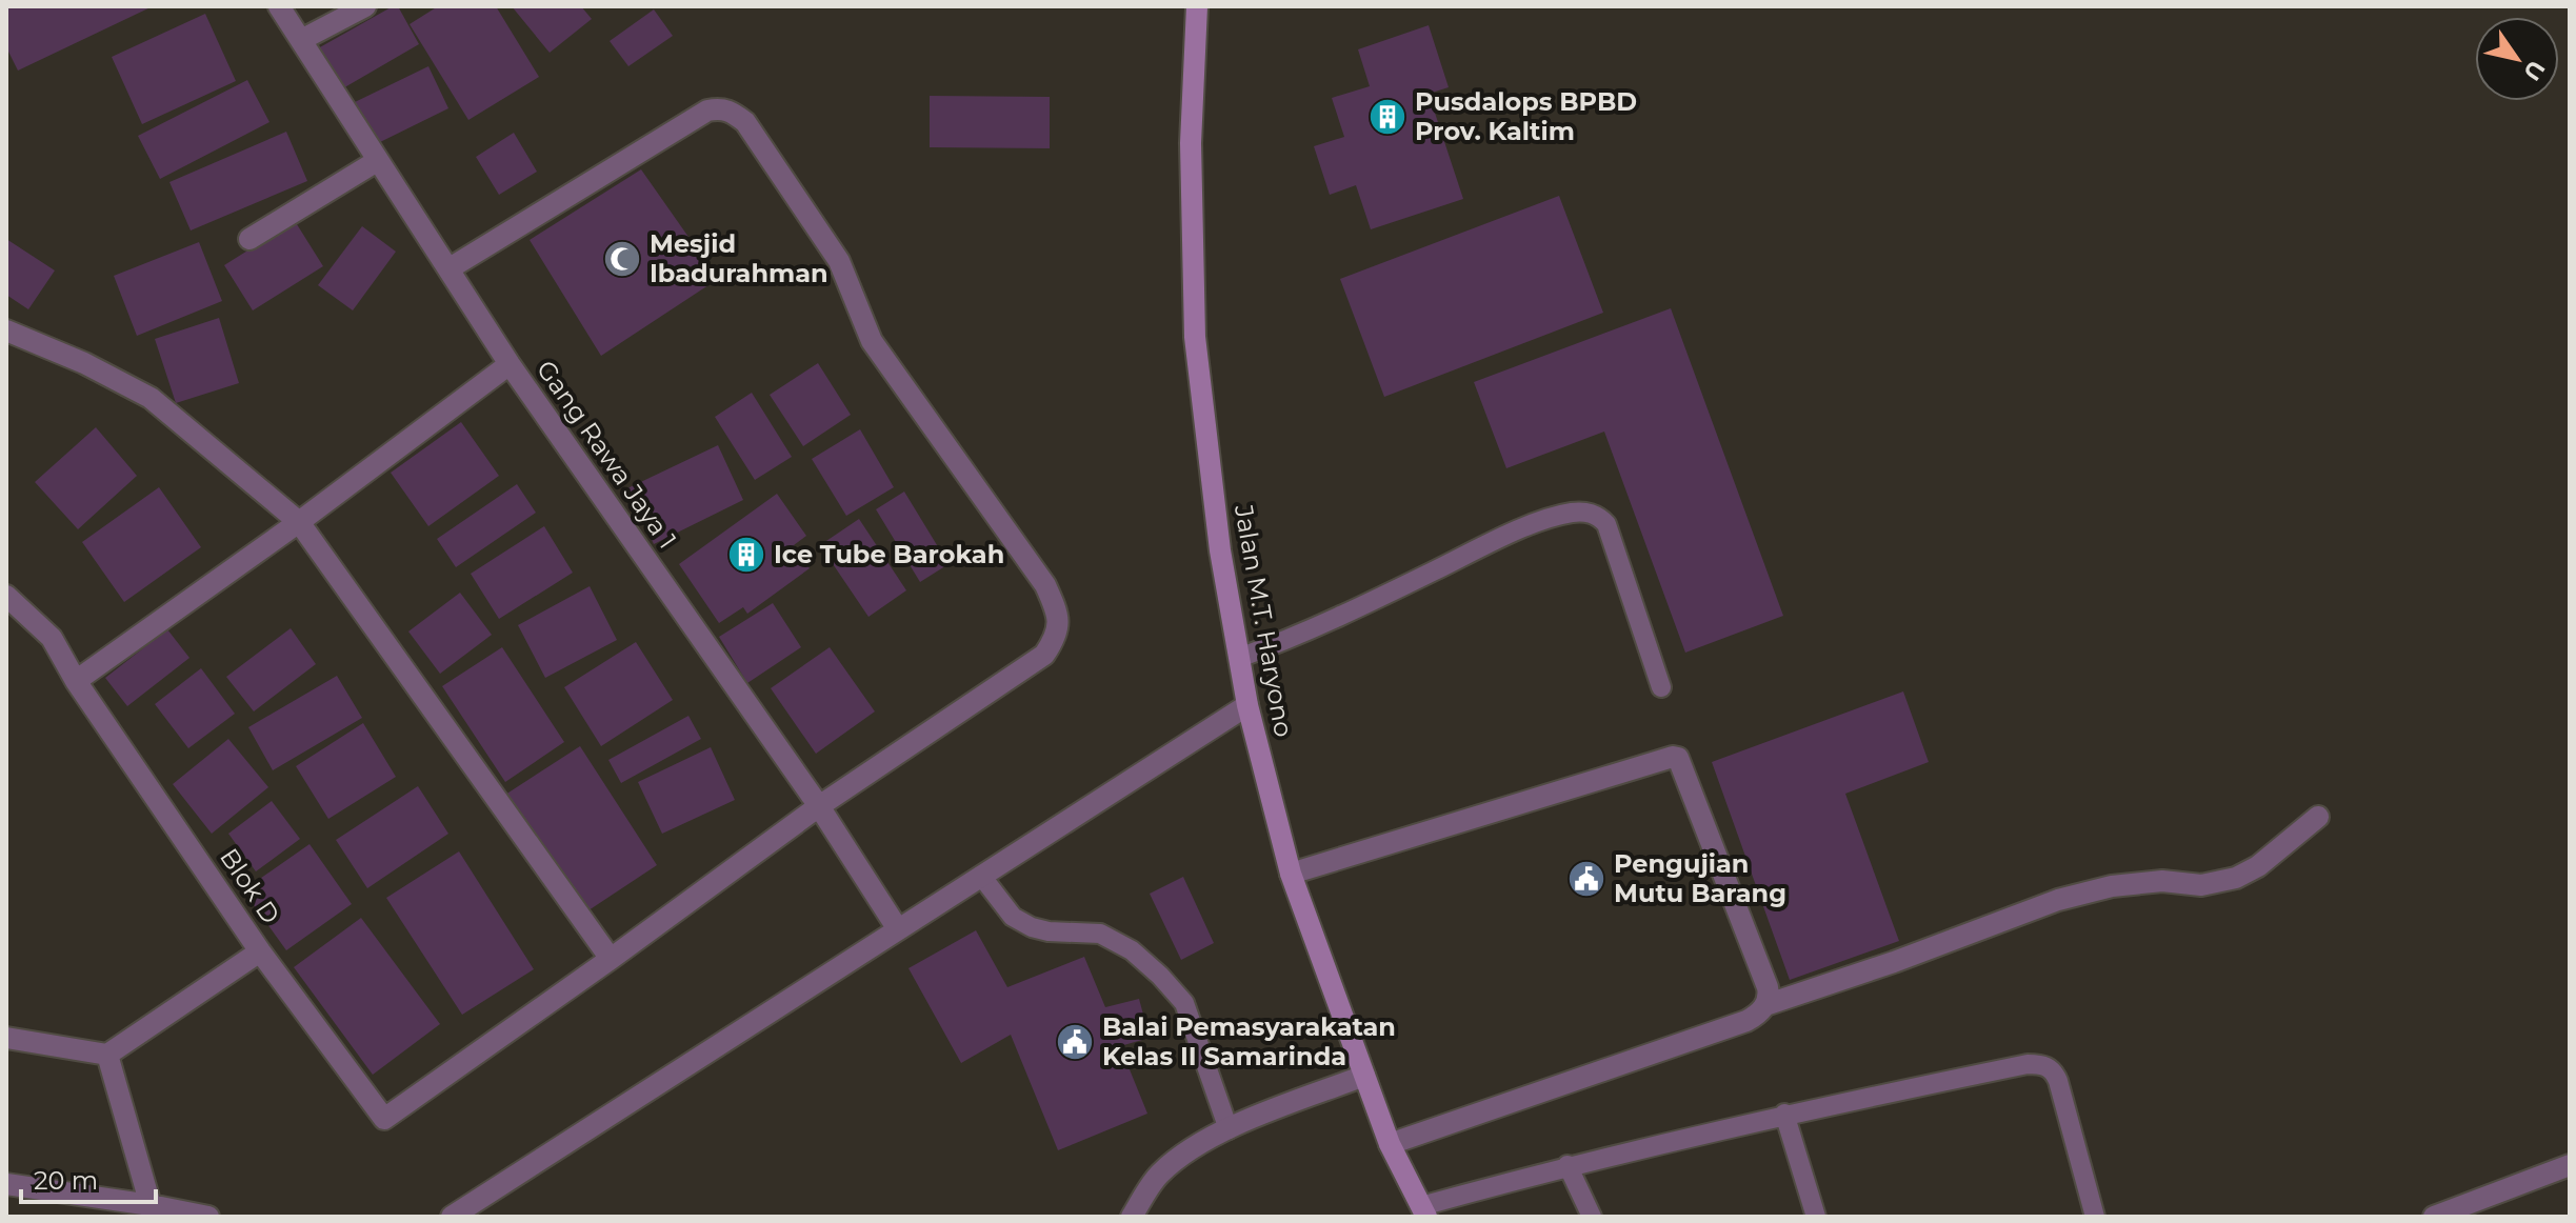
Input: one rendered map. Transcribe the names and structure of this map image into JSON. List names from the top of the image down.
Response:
{
  "streets": {
    "main road": ["Jalan M.T. Haryono"],
    "street": ["Gang Rawa Jaya 1", "Blok D"]
  },
  "places": {
    "building": ["Pusdalops BPBD Prov. Kaltim", "Ice Tube Barokah"],
    "mosque": ["Mesjid Ibadurahman"],
    "public building": ["Pengujian Mutu Barang", "Balai Pemasyarakatan Kelas II Samarinda"]
  },
  "scale_bar": "20 m",
  "north": "bottom right"
}
